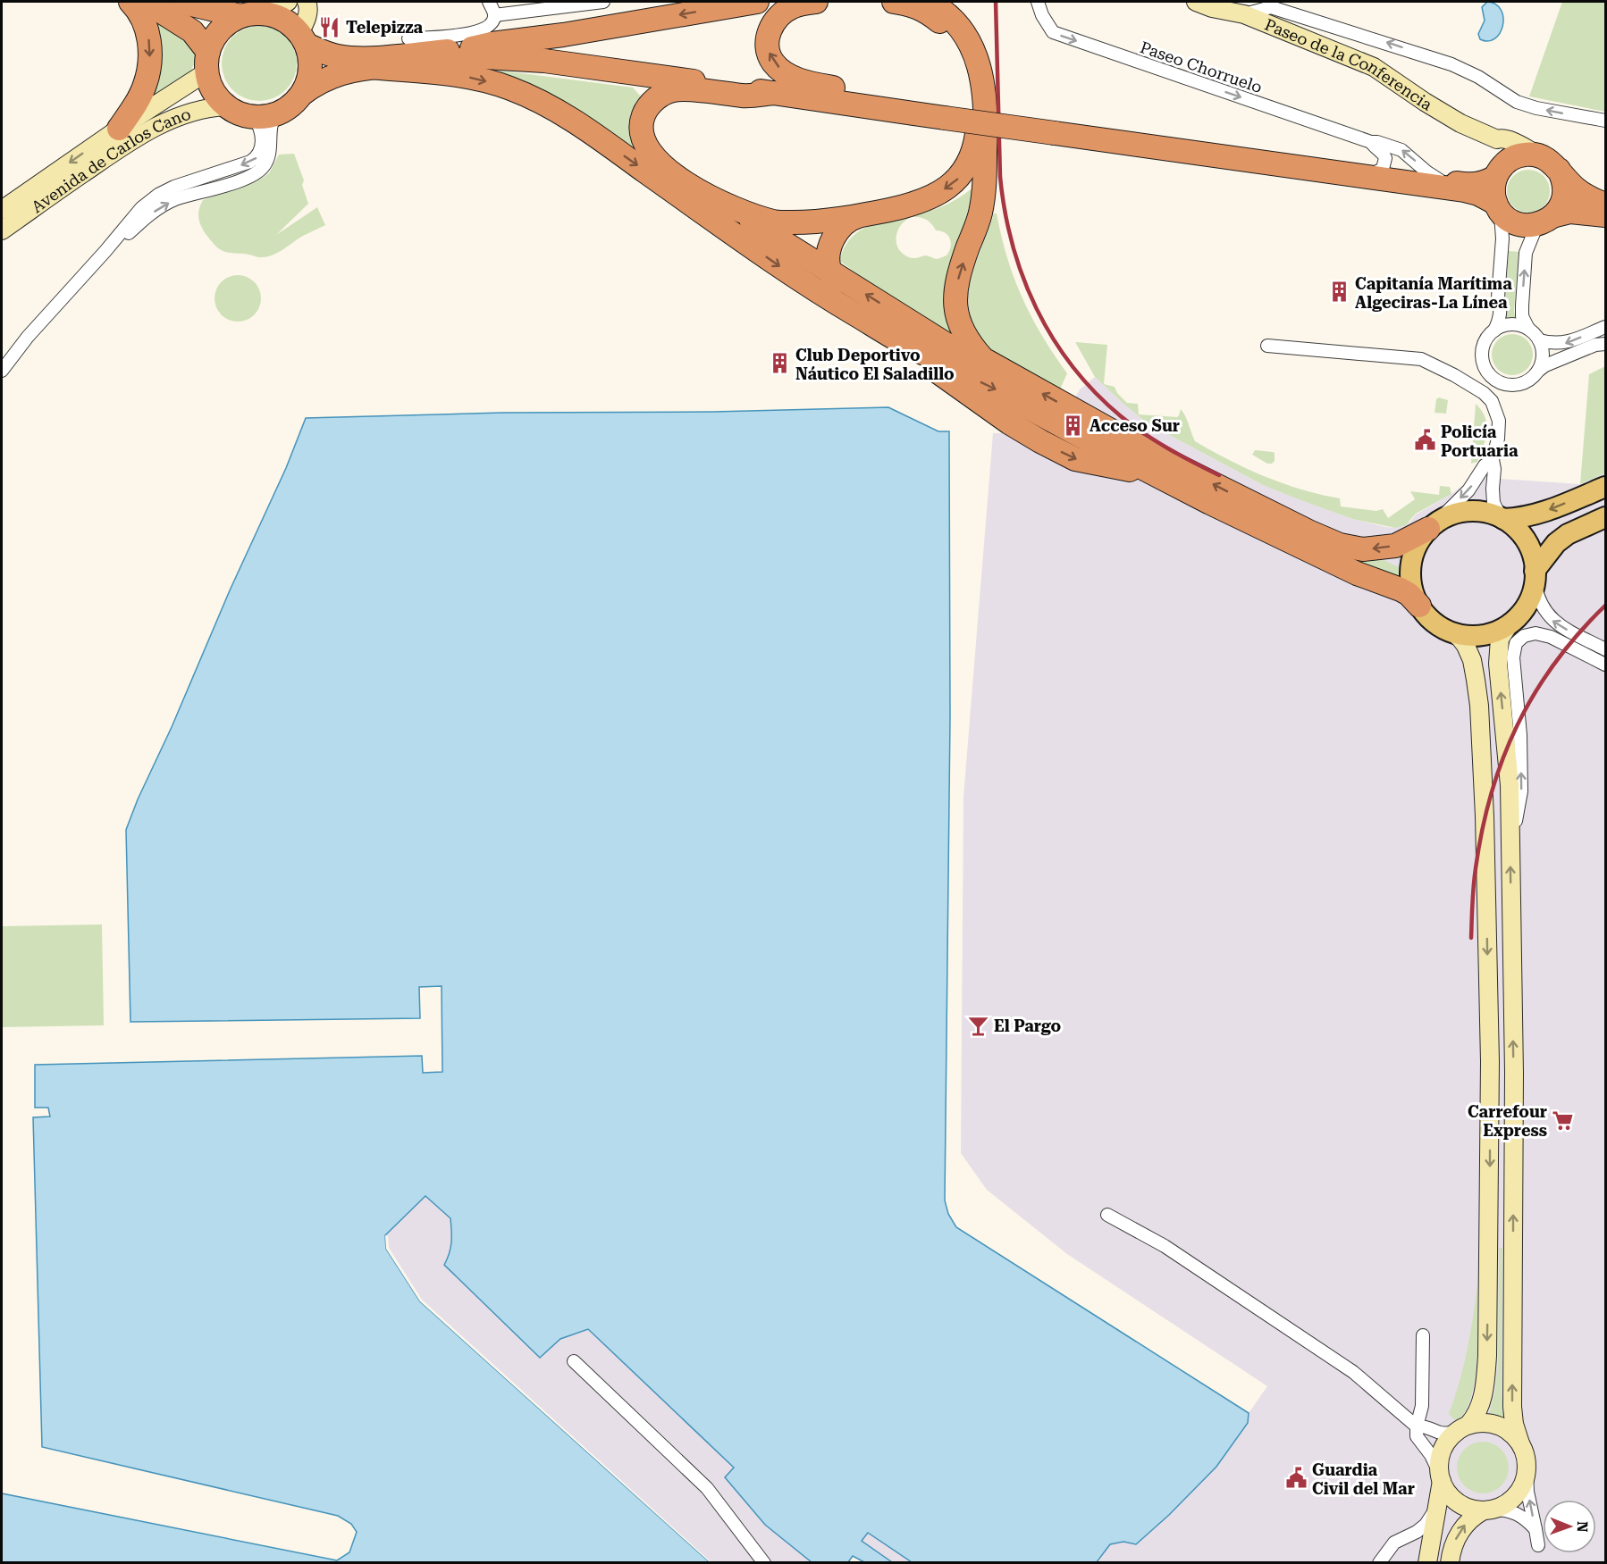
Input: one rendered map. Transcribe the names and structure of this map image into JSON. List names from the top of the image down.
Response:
{
  "streets": {
    "main road": ["Paseo de la Conferencia", "Avenida de Carlos Cano"],
    "street": ["Paseo Chorruelo"]
  },
  "places": {
    "restaurant": ["Telepizza"],
    "building": ["Capitanía Marítima Algeciras-La Línea", "Club Deportivo Náutico El Saladillo", "Acceso Sur"],
    "public building": ["Policía Portuaria", "Guardia Civil del Mar"],
    "bar": ["El Pargo"],
    "supermarket": ["Carrefour Express"]
  },
  "north": "right"
}
